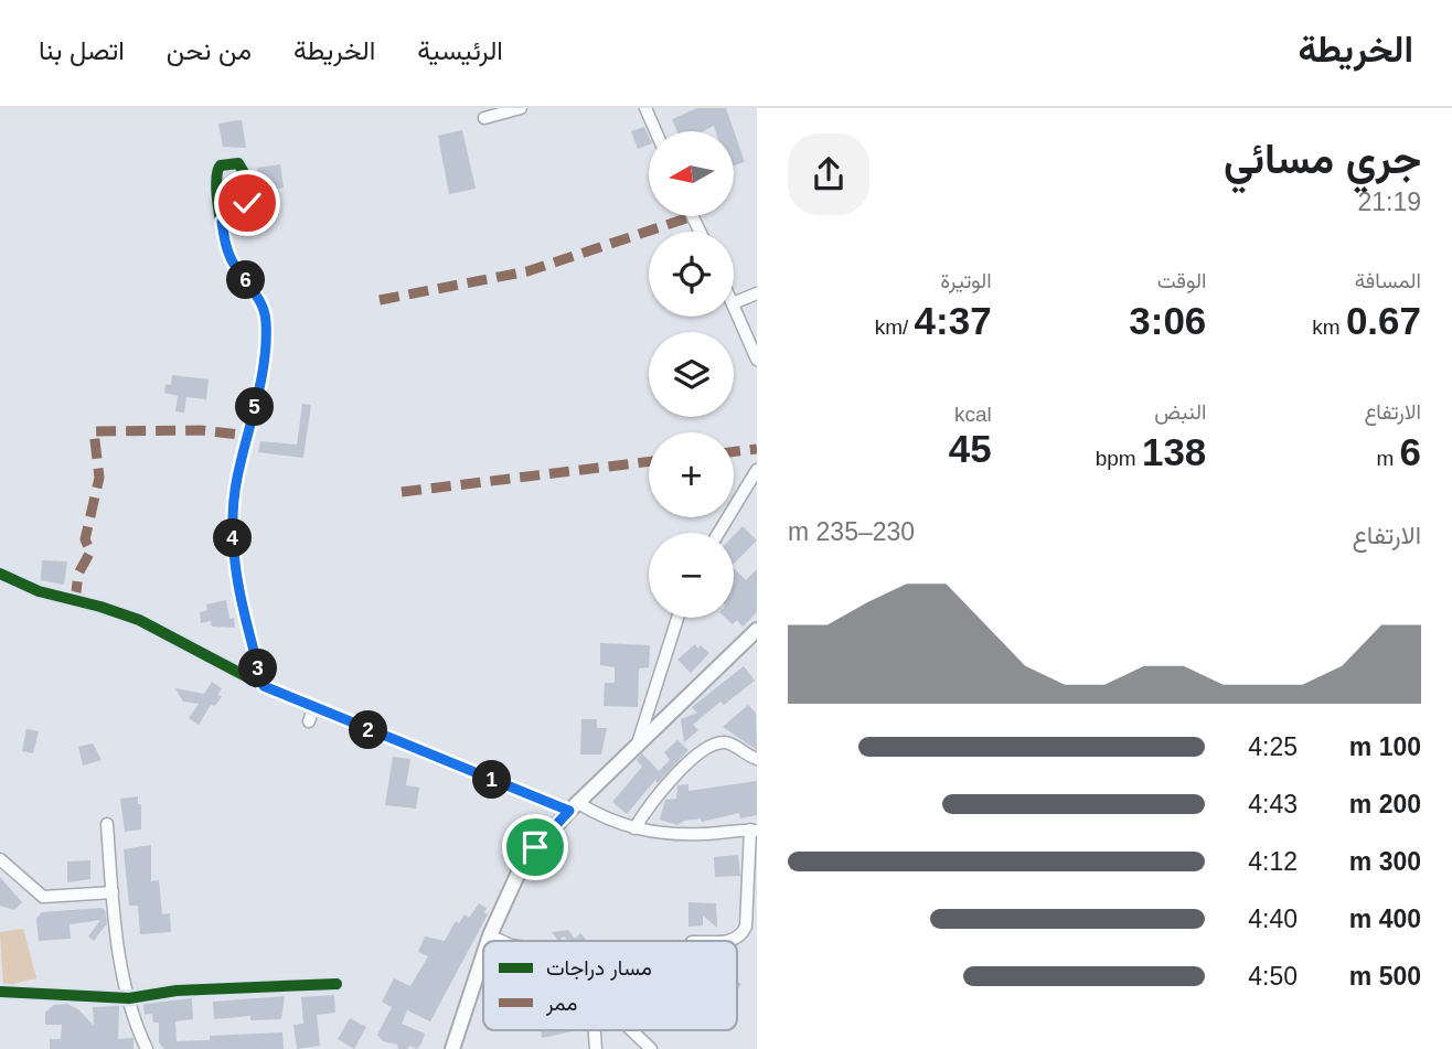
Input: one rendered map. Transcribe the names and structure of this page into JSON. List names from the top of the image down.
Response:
{
  "legend": ["مسار دراجات", "ممر"],
  "north": "left",
  "page": {
    "header": "الخريطة",
    "nav": [
      "الرئيسية",
      "الخريطة",
      "من نحن",
      "اتصل بنا"
    ],
    "heading": ["جري مسائي", "21:19"],
    "map_buttons": ["+", "−"],
    "stats": [
      ["المسافة", "0.67 km"],
      ["الوقت", "3:06"],
      ["الوتيرة", "4:37 /km"],
      ["الارتفاع", "6 m"],
      ["النبض", "138 bpm"],
      ["kcal", "45"]
    ],
    "pins": [
      "6",
      "5",
      "4",
      "3",
      "2",
      "1"
    ],
    "chart": ["الارتفاع", "230–235 m"],
    "list": [
      {
        "name": "100 m",
        "note": "4:25"
      },
      {
        "name": "200 m",
        "note": "4:43"
      },
      {
        "name": "300 m",
        "note": "4:12"
      },
      {
        "name": "400 m",
        "note": "4:40"
      },
      {
        "name": "500 m",
        "note": "4:50"
      }
    ]
  }
}
